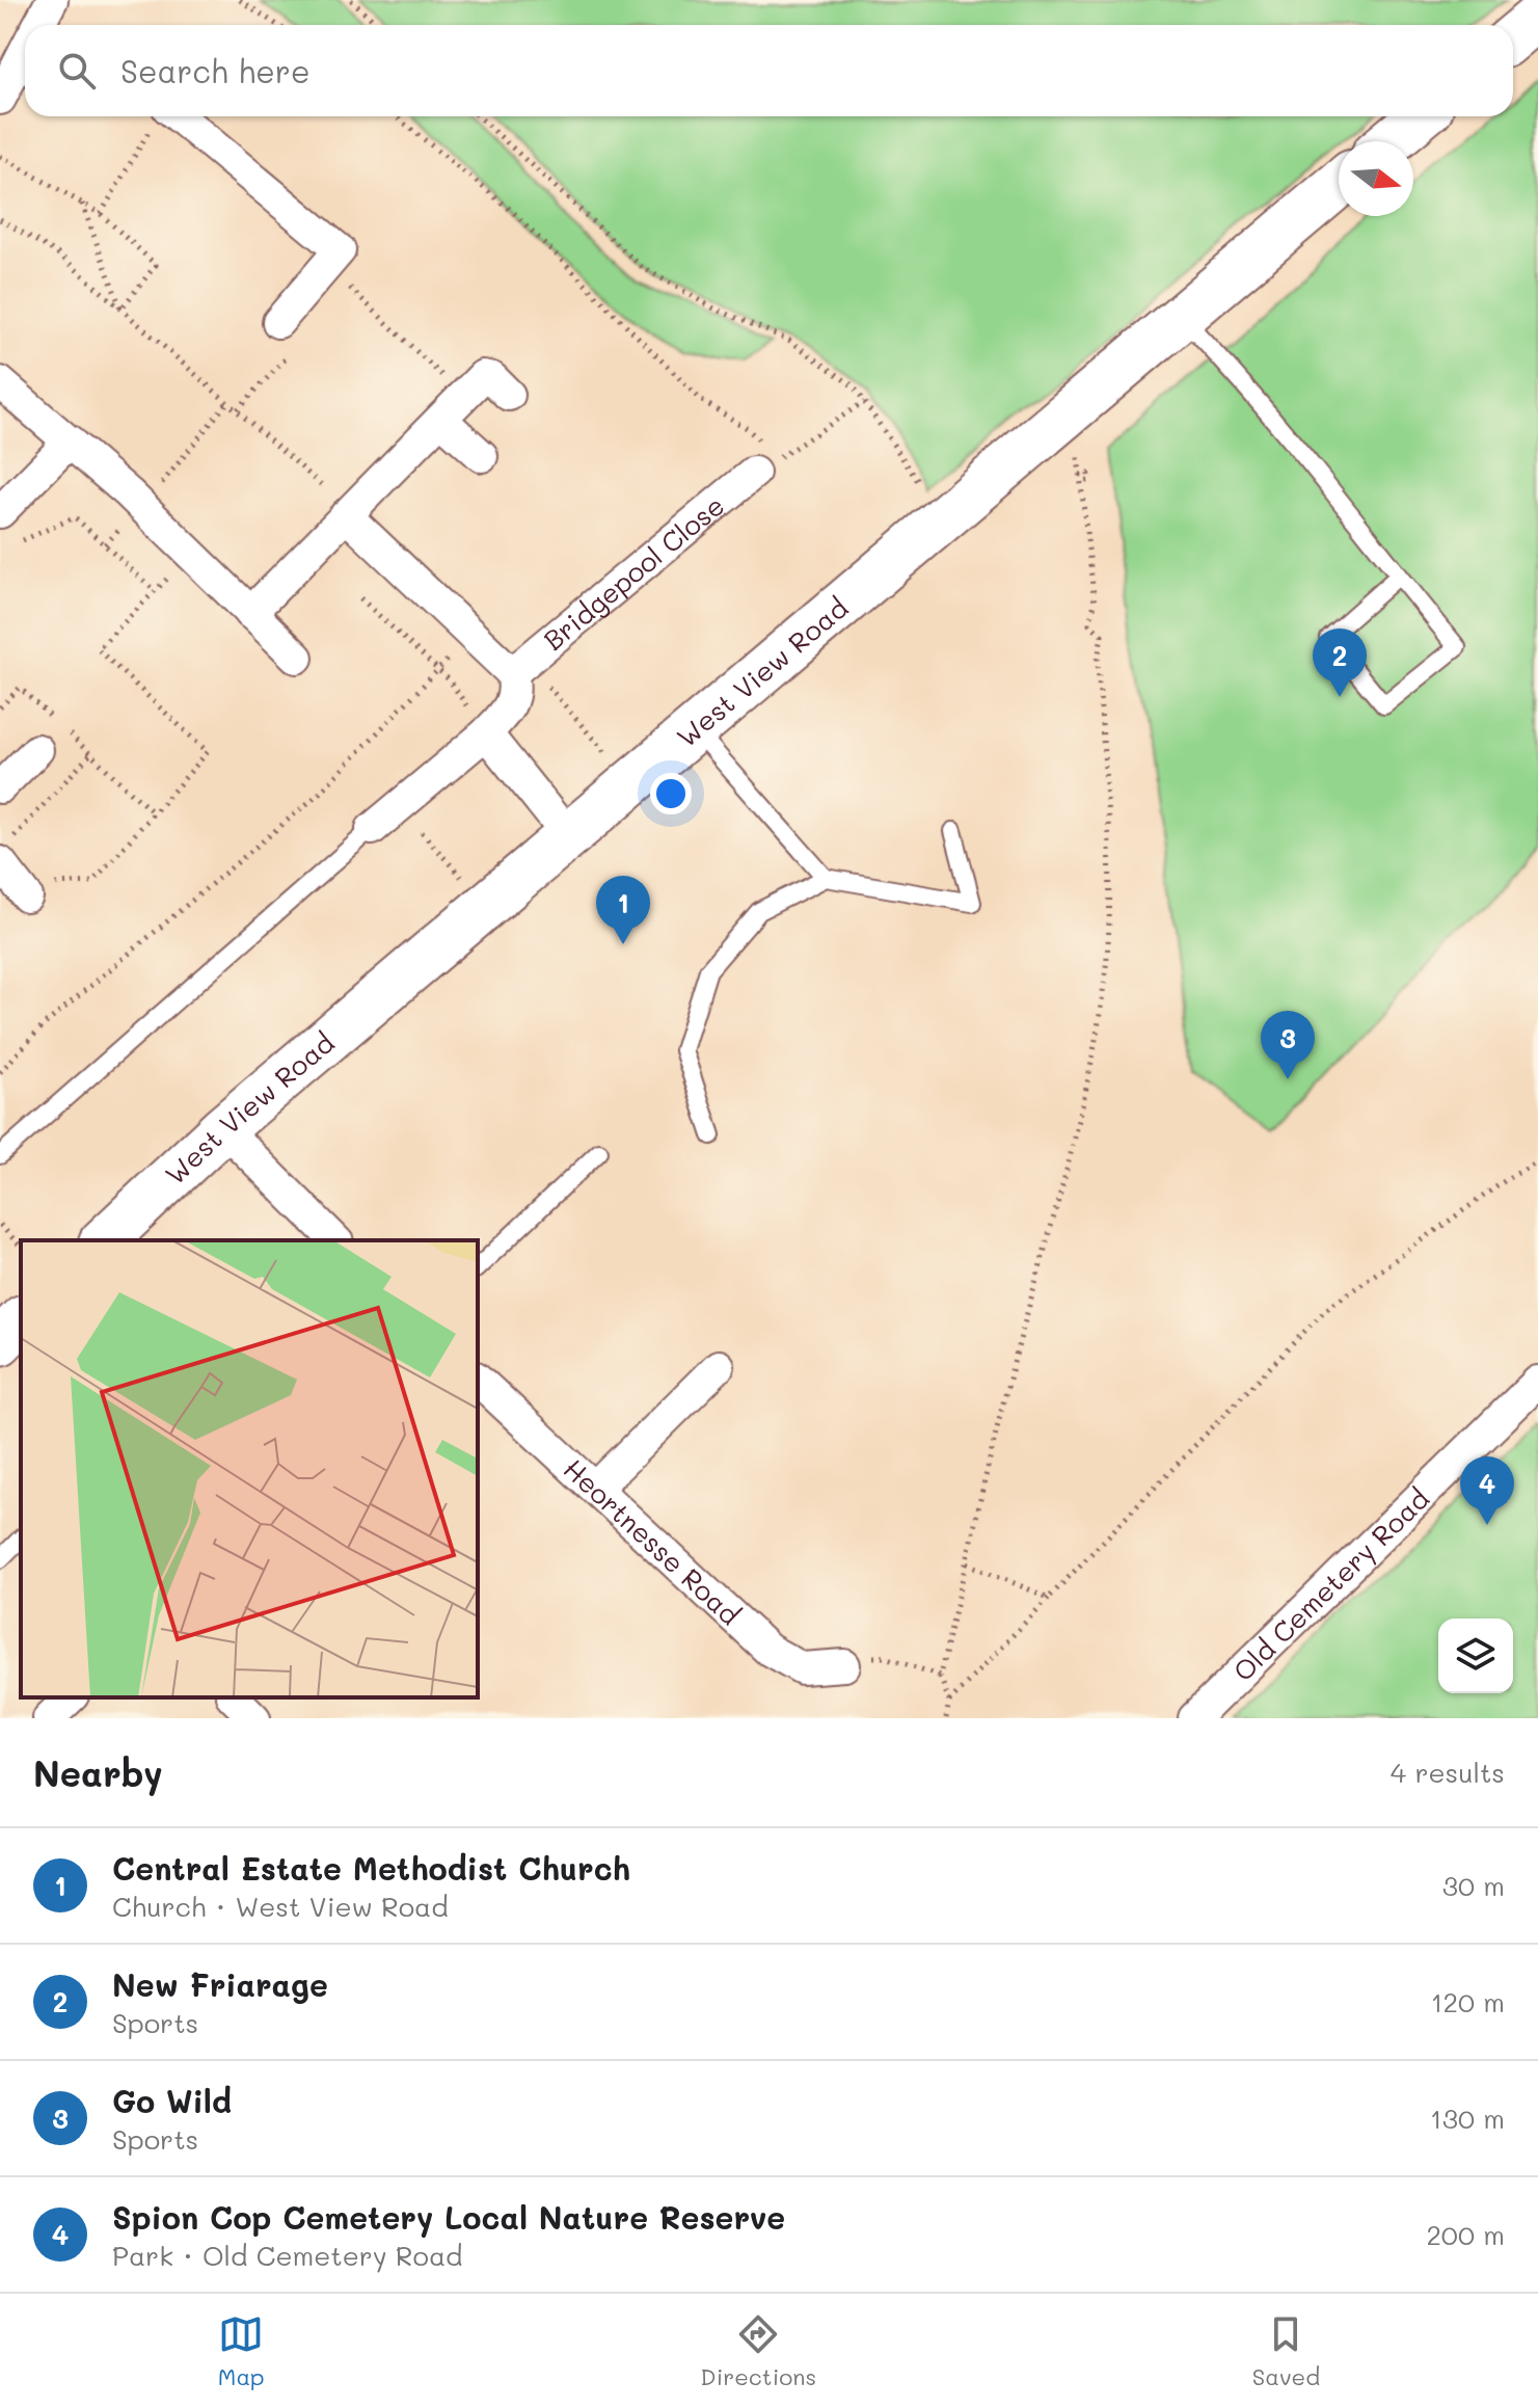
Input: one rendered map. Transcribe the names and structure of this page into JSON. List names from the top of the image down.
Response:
{
  "streets": {
    "main road": ["West View Road"],
    "street": ["Bridgepool Close", "Heortnesse Road", "Old Cemetery Road"]
  },
  "north": "right",
  "page": {
    "search": "Search here",
    "pins": [
      "2",
      "1",
      "3",
      "4"
    ],
    "heading": ["Nearby", "4 results"],
    "list": [
      {
        "mark": "1",
        "name": "Central Estate Methodist Church",
        "note": "Church · West View Road",
        "value": "30 m"
      },
      {
        "mark": "2",
        "name": "New Friarage",
        "note": "Sports",
        "value": "120 m"
      },
      {
        "mark": "3",
        "name": "Go Wild",
        "note": "Sports",
        "value": "130 m"
      },
      {
        "mark": "4",
        "name": "Spion Cop Cemetery Local Nature Reserve",
        "note": "Park · Old Cemetery Road",
        "value": "200 m"
      }
    ],
    "nav": ["Map", "Directions", "Saved"]
  }
}
